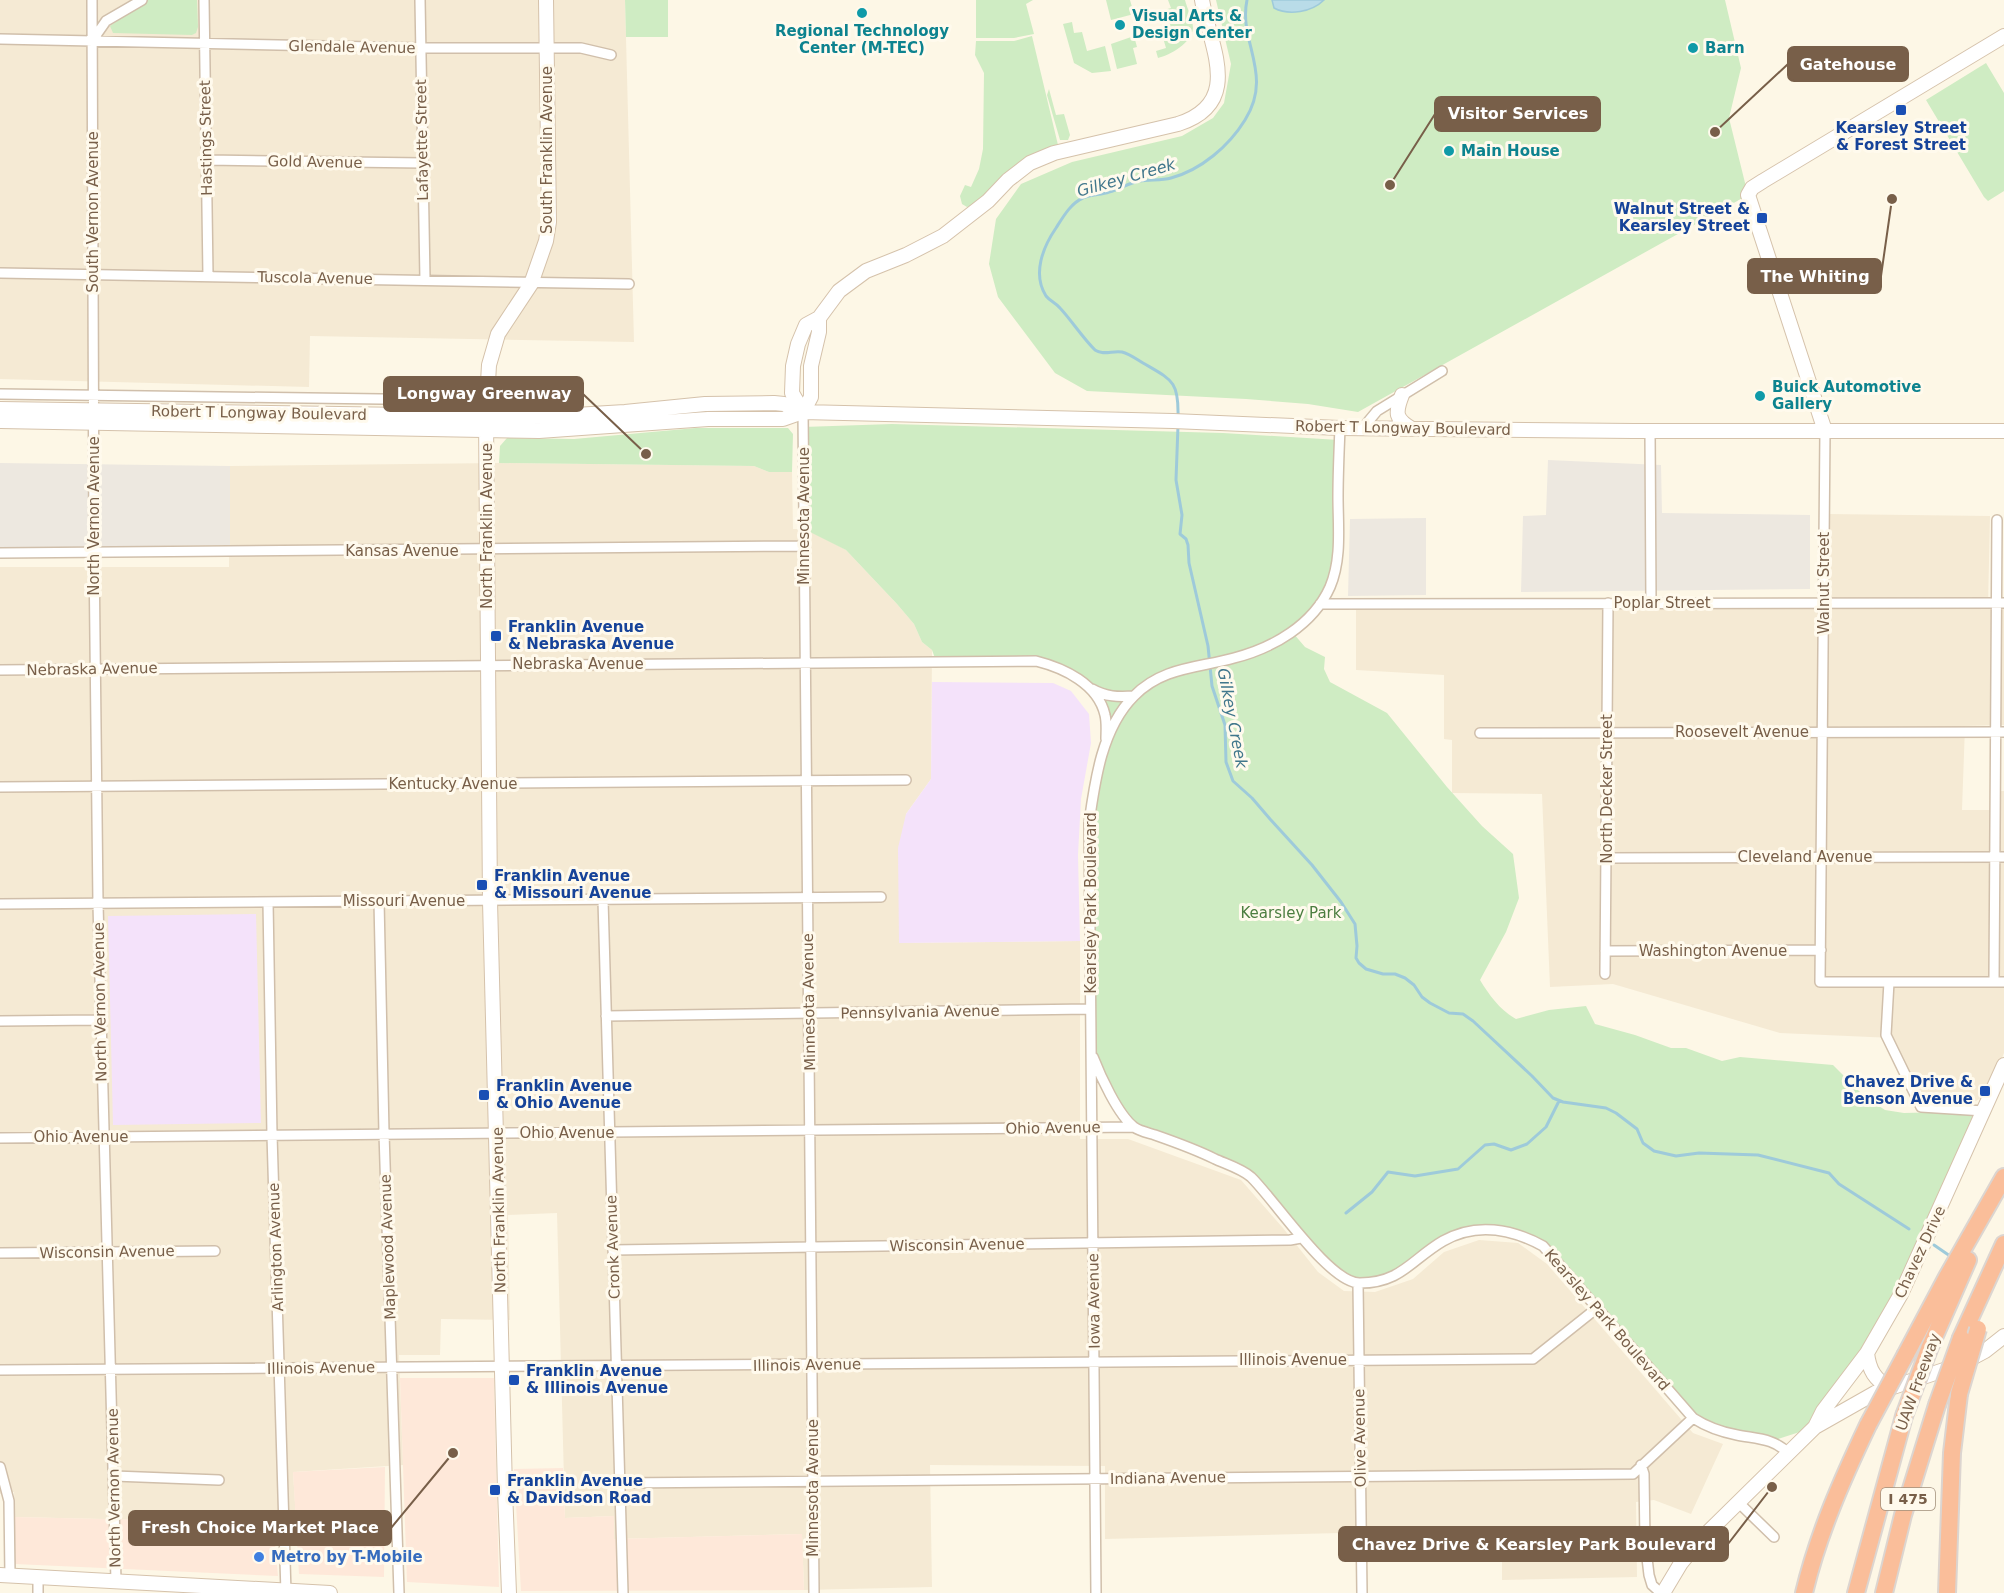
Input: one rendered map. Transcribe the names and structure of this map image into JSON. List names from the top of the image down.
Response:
{
  "streets": {
    "highway": ["UAW Freeway", "I 475"],
    "street": [
      "Glendale Avenue",
      "Hastings Street",
      "Lafayette Street",
      "South Franklin Avenue",
      "Gold Avenue",
      "South Vernon Avenue",
      "Tuscola Avenue",
      "Robert T Longway Boulevard",
      "North Vernon Avenue",
      "Minnesota Avenue",
      "North Franklin Avenue",
      "Kansas Avenue",
      "Walnut Street",
      "Poplar Street",
      "Nebraska Avenue",
      "Roosevelt Avenue",
      "Kentucky Avenue",
      "North Decker Street",
      "Cleveland Avenue",
      "Missouri Avenue",
      "Kearsley Park Boulevard",
      "Washington Avenue",
      "Pennsylvania Avenue",
      "Ohio Avenue",
      "Wisconsin Avenue",
      "Arlington Avenue",
      "Maplewood Avenue",
      "Cronk Avenue",
      "Chavez Drive",
      "Iowa Avenue",
      "Illinois Avenue",
      "Olive Avenue",
      "Indiana Avenue"
    ]
  },
  "crossings": [
    ["Glendale Avenue", "Hastings Street"],
    ["Glendale Avenue", "Lafayette Street"],
    ["Glendale Avenue", "South Franklin Avenue"],
    ["Glendale Avenue", "South Vernon Avenue"],
    ["Hastings Street", "Gold Avenue"],
    ["Hastings Street", "Tuscola Avenue"],
    ["Lafayette Street", "Gold Avenue"],
    ["Lafayette Street", "Tuscola Avenue"],
    ["South Franklin Avenue", "Tuscola Avenue"],
    ["South Franklin Avenue", "Robert T Longway Boulevard"],
    ["South Franklin Avenue", "North Franklin Avenue"],
    ["South Vernon Avenue", "Tuscola Avenue"],
    ["South Vernon Avenue", "Robert T Longway Boulevard"],
    ["South Vernon Avenue", "North Vernon Avenue"],
    ["Robert T Longway Boulevard", "North Vernon Avenue"],
    ["Robert T Longway Boulevard", "Minnesota Avenue"],
    ["Robert T Longway Boulevard", "North Franklin Avenue"],
    ["Robert T Longway Boulevard", "Walnut Street"],
    ["Robert T Longway Boulevard", "Kearsley Park Boulevard"],
    ["North Vernon Avenue", "Kansas Avenue"],
    ["North Vernon Avenue", "Nebraska Avenue"],
    ["North Vernon Avenue", "Kentucky Avenue"],
    ["North Vernon Avenue", "Missouri Avenue"],
    ["North Vernon Avenue", "Ohio Avenue"],
    ["North Vernon Avenue", "Wisconsin Avenue"],
    ["North Vernon Avenue", "Illinois Avenue"],
    ["Minnesota Avenue", "Kansas Avenue"],
    ["Minnesota Avenue", "Nebraska Avenue"],
    ["Minnesota Avenue", "Kentucky Avenue"],
    ["Minnesota Avenue", "Missouri Avenue"],
    ["Minnesota Avenue", "Pennsylvania Avenue"],
    ["Minnesota Avenue", "Ohio Avenue"],
    ["Minnesota Avenue", "Wisconsin Avenue"],
    ["Minnesota Avenue", "Illinois Avenue"],
    ["Minnesota Avenue", "Indiana Avenue"],
    ["North Franklin Avenue", "Kansas Avenue"],
    ["North Franklin Avenue", "Nebraska Avenue"],
    ["North Franklin Avenue", "Kentucky Avenue"],
    ["North Franklin Avenue", "Missouri Avenue"],
    ["North Franklin Avenue", "Ohio Avenue"],
    ["North Franklin Avenue", "Illinois Avenue"],
    ["Walnut Street", "Poplar Street"],
    ["Walnut Street", "Roosevelt Avenue"],
    ["Walnut Street", "Cleveland Avenue"],
    ["Walnut Street", "Washington Avenue"],
    ["Poplar Street", "North Decker Street"],
    ["Poplar Street", "Kearsley Park Boulevard"],
    ["Nebraska Avenue", "Kearsley Park Boulevard"],
    ["Roosevelt Avenue", "North Decker Street"],
    ["North Decker Street", "Cleveland Avenue"],
    ["North Decker Street", "Washington Avenue"],
    ["Missouri Avenue", "Arlington Avenue"],
    ["Missouri Avenue", "Maplewood Avenue"],
    ["Missouri Avenue", "Cronk Avenue"],
    ["Kearsley Park Boulevard", "Pennsylvania Avenue"],
    ["Kearsley Park Boulevard", "Chavez Drive"],
    ["Kearsley Park Boulevard", "Iowa Avenue"],
    ["Kearsley Park Boulevard", "Illinois Avenue"],
    ["Kearsley Park Boulevard", "Olive Avenue"],
    ["Kearsley Park Boulevard", "Indiana Avenue"],
    ["Pennsylvania Avenue", "Cronk Avenue"],
    ["Pennsylvania Avenue", "Iowa Avenue"],
    ["Ohio Avenue", "Arlington Avenue"],
    ["Ohio Avenue", "Maplewood Avenue"],
    ["Ohio Avenue", "Cronk Avenue"],
    ["Ohio Avenue", "Iowa Avenue"],
    ["Wisconsin Avenue", "Cronk Avenue"],
    ["Wisconsin Avenue", "Iowa Avenue"],
    ["Arlington Avenue", "Illinois Avenue"],
    ["Maplewood Avenue", "Illinois Avenue"],
    ["Cronk Avenue", "Illinois Avenue"],
    ["Cronk Avenue", "Indiana Avenue"],
    ["Iowa Avenue", "Illinois Avenue"],
    ["Iowa Avenue", "Indiana Avenue"],
    ["Illinois Avenue", "Olive Avenue"],
    ["Olive Avenue", "Indiana Avenue"]
  ],
  "water": ["Gilkey Creek"],
  "parks": ["Kearsley Park"],
  "places": {
    "other": [
      "Regional Technology Center (M-TEC)",
      "Visual Arts & Design Center",
      "Barn",
      "Gatehouse",
      "Main House",
      "Visitor Services",
      "The Whiting",
      "Buick Automotive Gallery",
      "Longway Greenway",
      "Fresh Choice Market Place",
      "Chavez Drive & Kearsley Park Boulevard",
      "Metro by T-Mobile"
    ],
    "transit": [
      "Kearsley Street & Forest Street",
      "Walnut Street & Kearsley Street",
      "Franklin Avenue & Nebraska Avenue",
      "Franklin Avenue & Missouri Avenue",
      "Chavez Drive & Benson Avenue",
      "Franklin Avenue & Ohio Avenue",
      "Franklin Avenue & Illinois Avenue",
      "Franklin Avenue & Davidson Road"
    ]
  }
}
